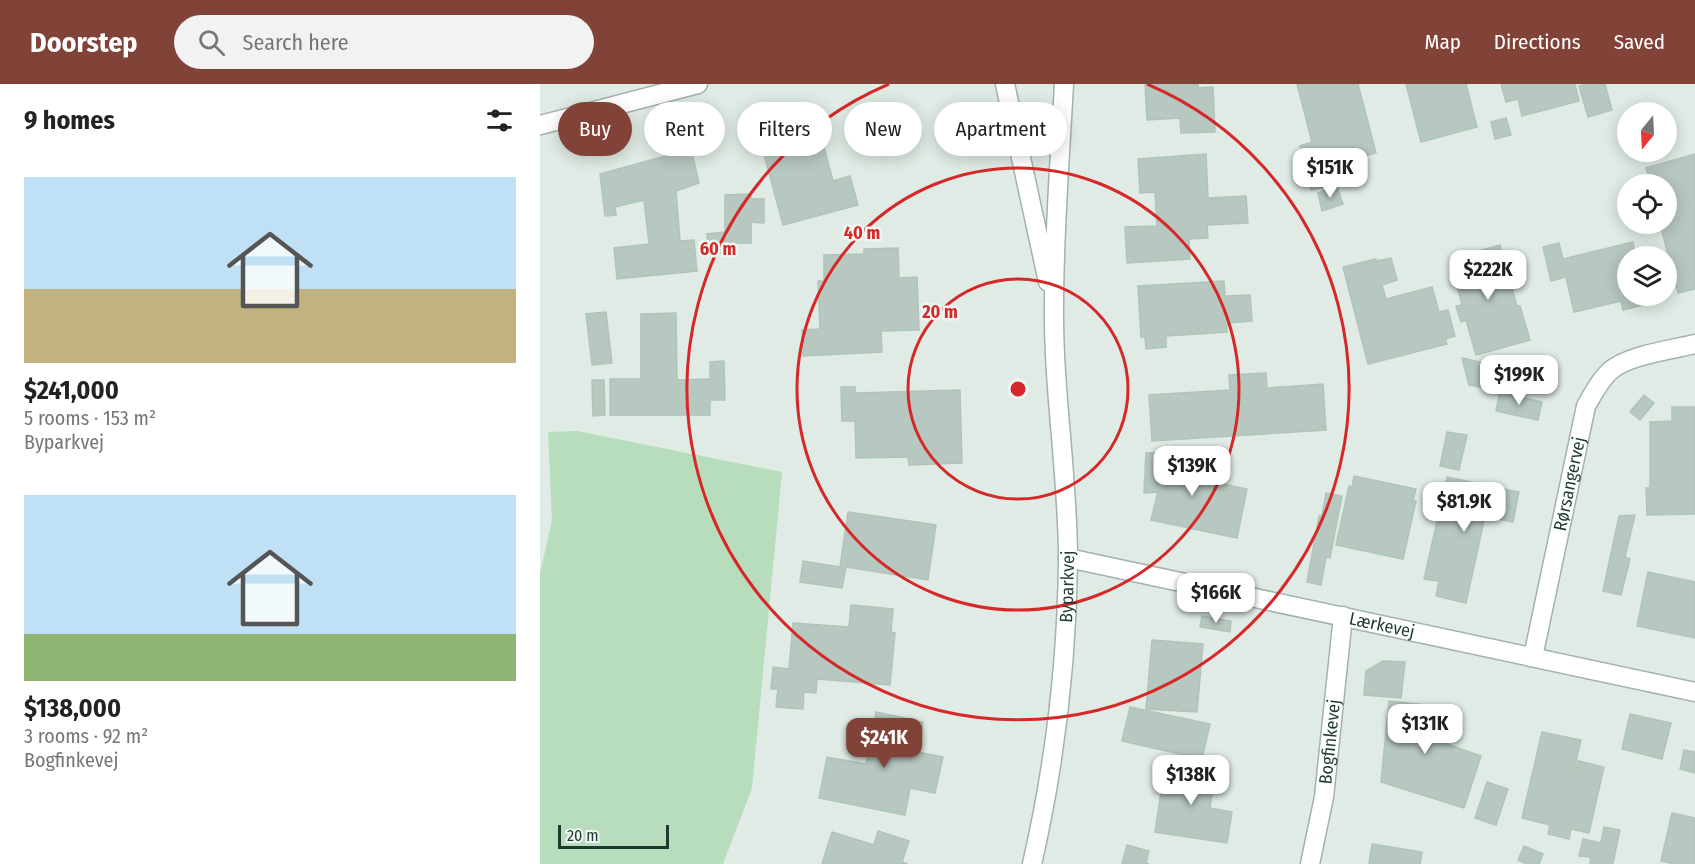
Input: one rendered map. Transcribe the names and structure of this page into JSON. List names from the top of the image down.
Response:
{
  "streets": {
    "street": [
      "Rørsangervej",
      "Byparkvej",
      "Lærkevej",
      "Bogfinkevej"
    ]
  },
  "crossings": [
    ["Rørsangervej", "Lærkevej"],
    ["Byparkvej", "Lærkevej"],
    ["Lærkevej", "Bogfinkevej"]
  ],
  "scale_bar": "20 m",
  "north": "bottom",
  "page": {
    "header": "Doorstep",
    "search": "Search here",
    "nav": ["Map", "Directions", "Saved"],
    "heading": "9 homes",
    "chip": [
      "Buy",
      "Rent",
      "Filters",
      "New",
      "Apartment"
    ],
    "price": [
      "$151K",
      "$222K",
      "$199K",
      "$139K",
      "$81.9K",
      "$166K",
      "$131K",
      "$241K",
      "$138K"
    ],
    "list": [
      {
        "name": "$241,000",
        "note": "5 rooms · 153 m² · Byparkvej"
      },
      {
        "name": "$138,000",
        "note": "3 rooms · 92 m² · Bogfinkevej"
      }
    ],
    "scale": "20 m"
  },
  "rings": ["40 m", "60 m", "20 m"]
}
